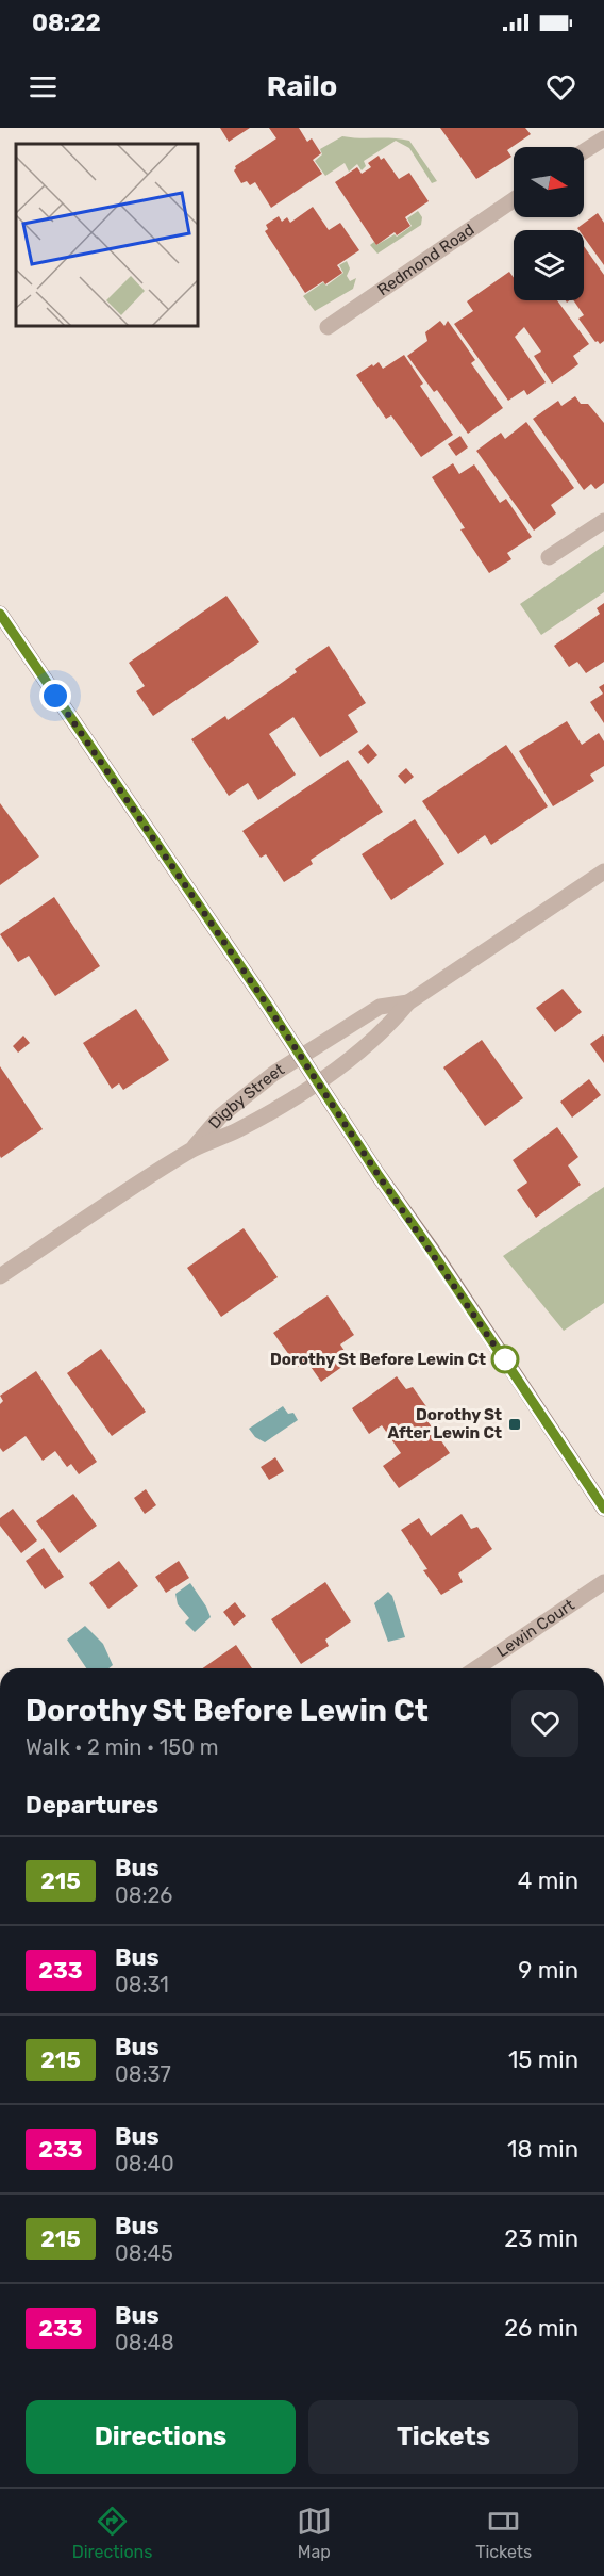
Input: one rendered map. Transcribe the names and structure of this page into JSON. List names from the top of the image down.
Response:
{
  "streets": {
    "street": ["Redmond Road", "Digby Street", "Lewin Court"]
  },
  "places": {
    "other": ["Dorothy St Before Lewin Ct"],
    "transit": ["Dorothy St After Lewin Ct"]
  },
  "lines": ["bus line 215"],
  "north": "right",
  "page": {
    "status": "08:22",
    "header": "Railo",
    "heading": [
      ["Dorothy St Before Lewin Ct", "Walk · 2 min · 150 m"],
      "Departures"
    ],
    "list": [
      {
        "mark": "215",
        "name": "Bus",
        "note": "08:26",
        "value": "4 min"
      },
      {
        "mark": "233",
        "name": "Bus",
        "note": "08:31",
        "value": "9 min"
      },
      {
        "mark": "215",
        "name": "Bus",
        "note": "08:37",
        "value": "15 min"
      },
      {
        "mark": "233",
        "name": "Bus",
        "note": "08:40",
        "value": "18 min"
      },
      {
        "mark": "215",
        "name": "Bus",
        "note": "08:45",
        "value": "23 min"
      },
      {
        "mark": "233",
        "name": "Bus",
        "note": "08:48",
        "value": "26 min"
      }
    ],
    "buttons": ["Directions", "Tickets"],
    "tabs": ["Directions", "Map", "Tickets"]
  }
}
